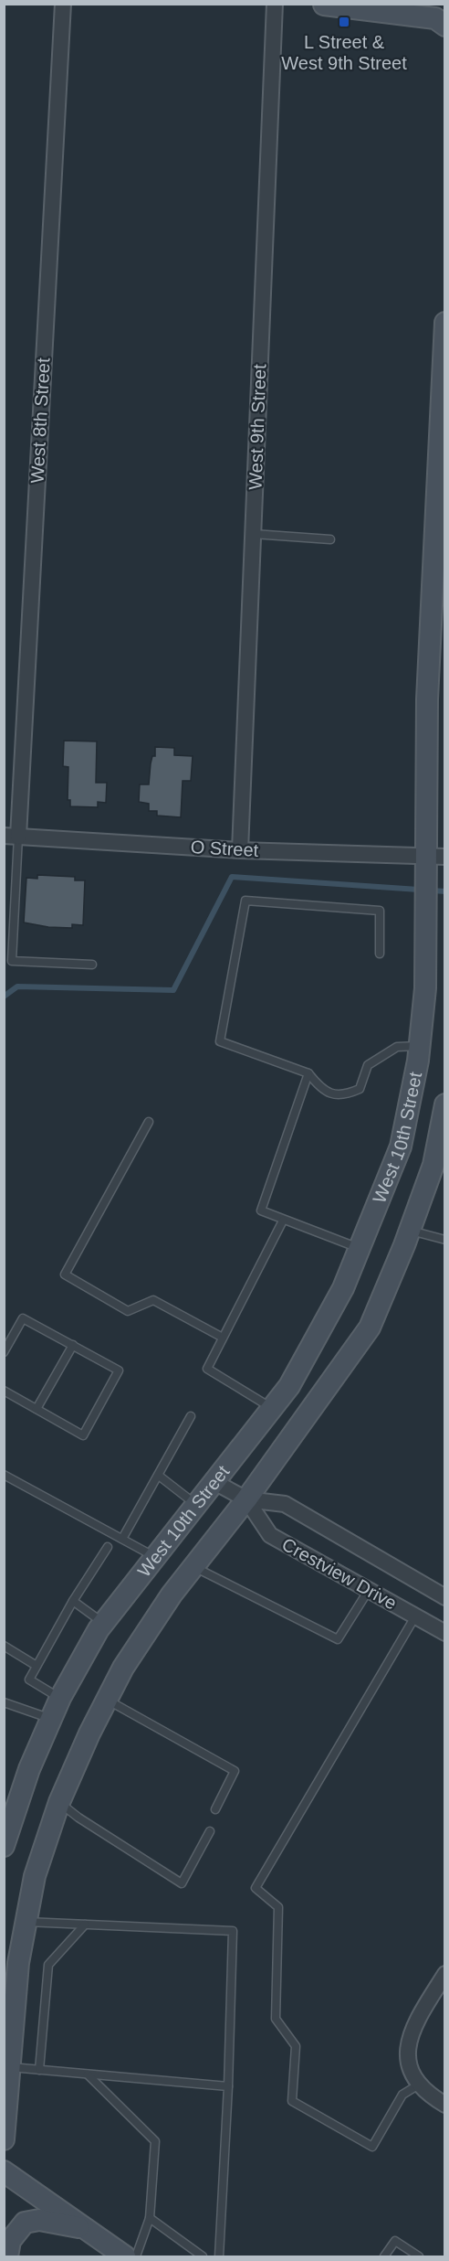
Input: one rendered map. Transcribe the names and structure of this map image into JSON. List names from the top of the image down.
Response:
{
  "streets": {
    "main road": ["West 10th Street"],
    "street": [
      "West 8th Street",
      "West 9th Street",
      "O Street",
      "Crestview Drive"
    ]
  },
  "crossings": [
    ["West 8th Street", "O Street"],
    ["West 9th Street", "O Street"],
    ["O Street", "West 10th Street"],
    ["West 10th Street", "Crestview Drive"]
  ],
  "places": {
    "transit": ["L Street & West 9th Street"]
  }
}
